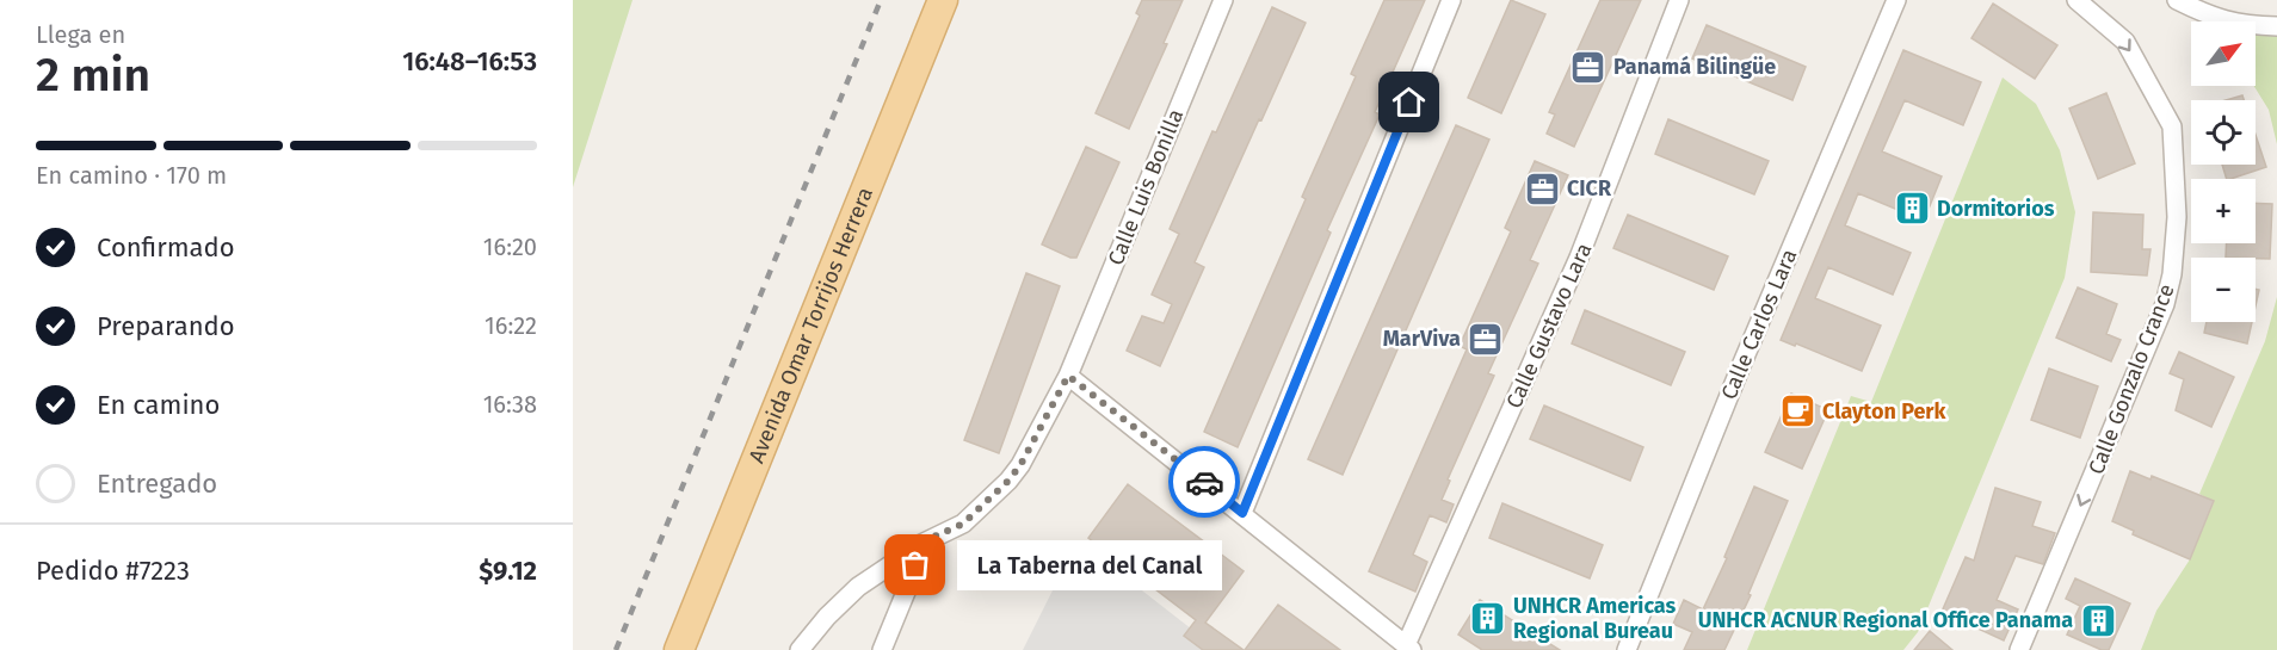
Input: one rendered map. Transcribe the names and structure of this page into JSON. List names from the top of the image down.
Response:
{
  "streets": {
    "main road": ["Avenida Omar Torrijos Herrera"],
    "street": [
      "Calle Luis Bonilla",
      "Calle Carlos Lara",
      "Calle Gustavo Lara",
      "Calle Gonzalo Crance"
    ]
  },
  "one_way": ["Calle Gonzalo Crance"],
  "places": {
    "office": ["Panamá Bilingüe", "CICR", "MarViva"],
    "building": ["Dormitorios", "UNHCR Americas Regional Bureau", "UNHCR ACNUR Regional Office Panama"],
    "cafe": ["Clayton Perk"],
    "other": ["La Taberna del Canal"]
  },
  "north": "top right",
  "page": {
    "heading": ["2 min", "Llega en", "16:48–16:53"],
    "panel": ["Pedido #7223", "$9.12"],
    "map_buttons": ["+", "−"],
    "bar": "En camino · 170 m",
    "list": [
      ["Confirmado", "16:20"],
      ["Preparando", "16:22"],
      ["En camino", "16:38"],
      "Entregado"
    ],
    "bubble": "La Taberna del Canal"
  }
}
